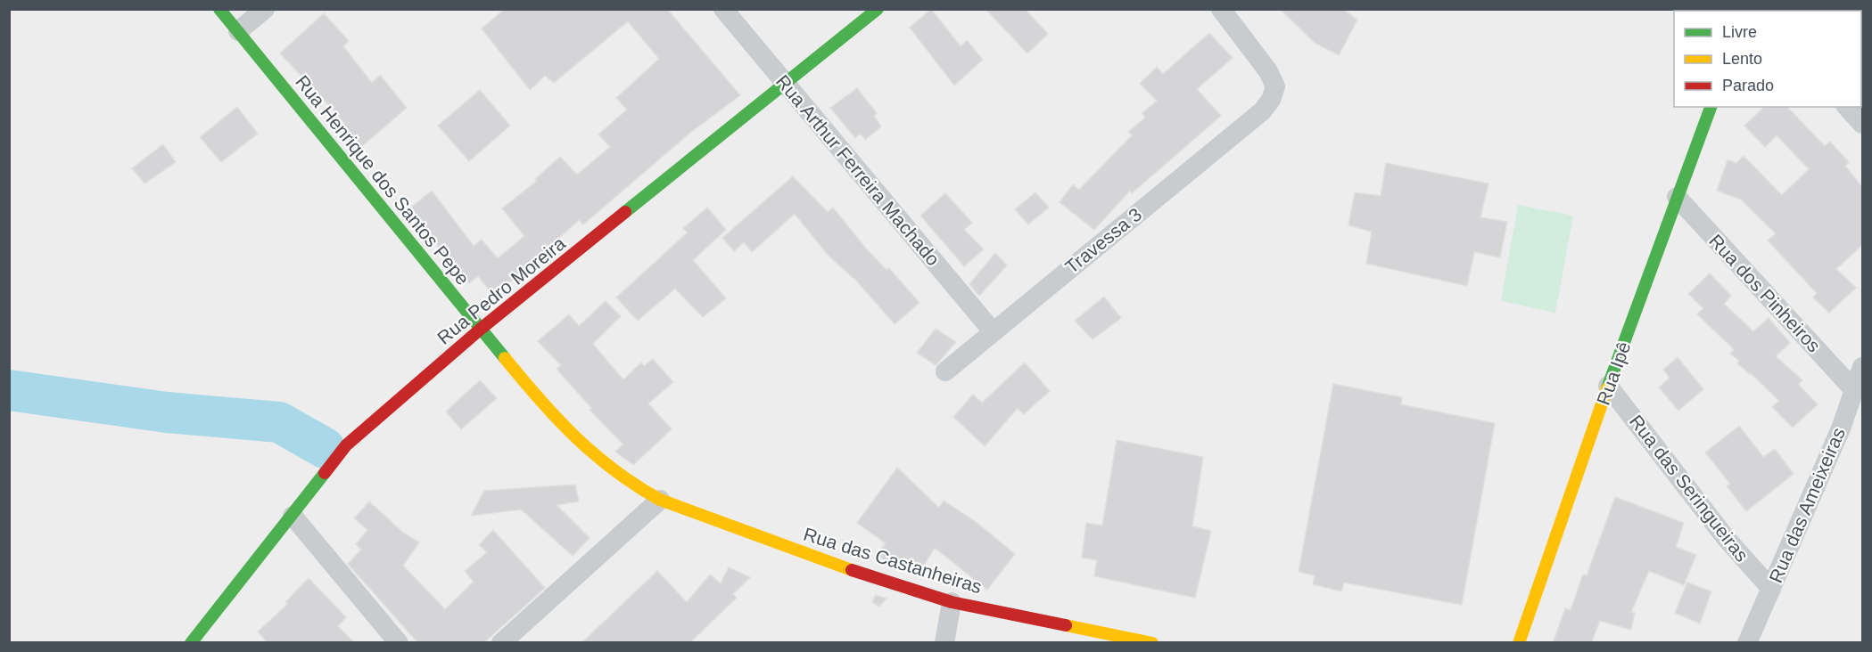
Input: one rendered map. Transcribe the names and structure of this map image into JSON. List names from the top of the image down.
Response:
{
  "streets": {
    "street": [
      "Rua Arthur Ferreira Machado",
      "Rua Henrique dos Santos Pepe",
      "Travessa 3",
      "Rua Pedro Moreira",
      "Rua dos Pinheiros",
      "Rua Ipê",
      "Rua das Seringueiras",
      "Rua das Ameixeiras",
      "Rua das Castanheiras"
    ]
  },
  "crossings": [
    ["Rua Arthur Ferreira Machado", "Travessa 3"],
    ["Rua Arthur Ferreira Machado", "Rua Pedro Moreira"],
    ["Rua Henrique dos Santos Pepe", "Rua Pedro Moreira"],
    ["Rua Henrique dos Santos Pepe", "Rua das Castanheiras"],
    ["Rua dos Pinheiros", "Rua Ipê"],
    ["Rua dos Pinheiros", "Rua das Ameixeiras"],
    ["Rua Ipê", "Rua das Seringueiras"],
    ["Rua das Seringueiras", "Rua das Ameixeiras"]
  ],
  "legend": ["Livre", "Lento", "Parado"]
}
